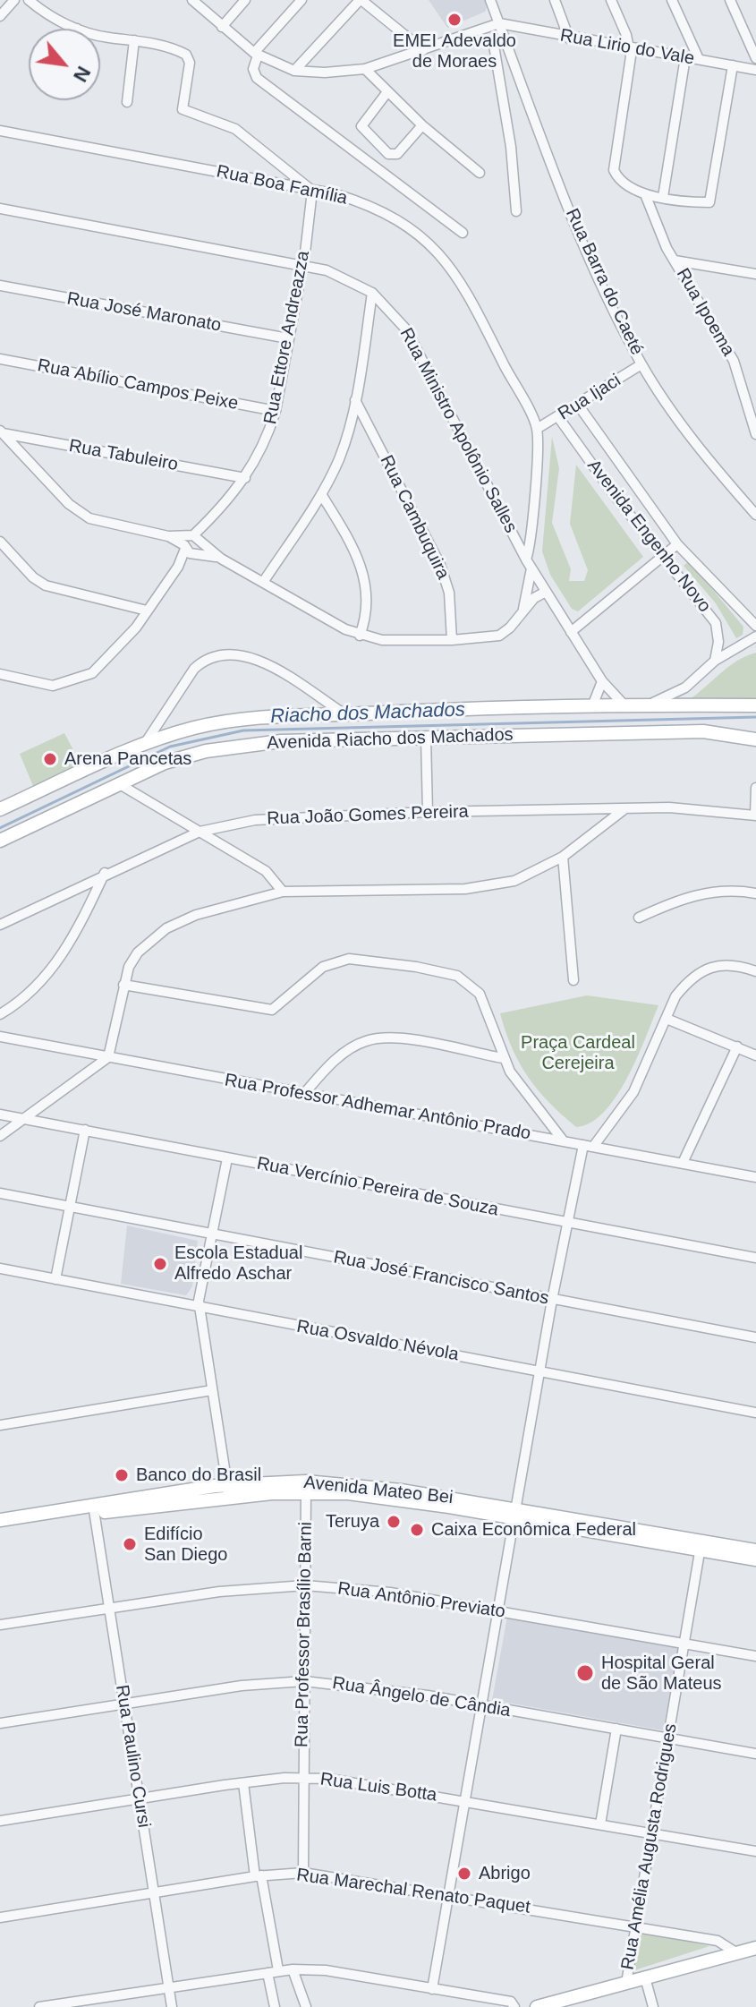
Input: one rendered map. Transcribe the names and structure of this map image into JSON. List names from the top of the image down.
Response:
{
  "streets": {
    "street": [
      "Rua Lirio do Vale",
      "Rua Boa Família",
      "Rua Barra do Caeté",
      "Rua José Maronato",
      "Rua Ipoema",
      "Rua Ettore Andreazza",
      "Rua Abílio Campos Peixe",
      "Rua Ijaci",
      "Rua Ministro Apolônio Salles",
      "Rua Tabuleiro",
      "Rua Cambuquira",
      "Avenida Engenho Novo",
      "Avenida Riacho dos Machados",
      "Rua João Gomes Pereira",
      "Rua Professor Adhemar Antônio Prado",
      "Rua Vercínio Pereira de Souza",
      "Rua José Francisco Santos",
      "Rua Osvaldo Névola",
      "Avenida Mateo Bei",
      "Rua Antônio Previato",
      "Rua Professor Brasílio Barni",
      "Rua Ângelo de Cândia",
      "Rua Paulino Cursi",
      "Rua Luis Botta",
      "Rua Amélia Augusta Rodrigues",
      "Rua Marechal Renato Paquet"
    ]
  },
  "crossings": [
    ["Rua Lirio do Vale", "Rua Barra do Caeté"],
    ["Rua Boa Família", "Rua Ettore Andreazza"],
    ["Rua Boa Família", "Rua Ijaci"],
    ["Rua Boa Família", "Rua Ministro Apolônio Salles"],
    ["Rua Barra do Caeté", "Rua Ijaci"],
    ["Rua José Maronato", "Rua Ettore Andreazza"],
    ["Rua Ettore Andreazza", "Rua Abílio Campos Peixe"],
    ["Rua Ettore Andreazza", "Rua Ministro Apolônio Salles"],
    ["Rua Ettore Andreazza", "Rua Tabuleiro"],
    ["Rua Ijaci", "Avenida Engenho Novo"],
    ["Rua Ministro Apolônio Salles", "Avenida Engenho Novo"],
    ["Rua Ministro Apolônio Salles", "Avenida Riacho dos Machados"],
    ["Avenida Engenho Novo", "Avenida Riacho dos Machados"],
    ["Avenida Mateo Bei", "Rua Professor Brasílio Barni"],
    ["Avenida Mateo Bei", "Rua Paulino Cursi"],
    ["Avenida Mateo Bei", "Rua Amélia Augusta Rodrigues"],
    ["Rua Antônio Previato", "Rua Professor Brasílio Barni"],
    ["Rua Antônio Previato", "Rua Paulino Cursi"],
    ["Rua Antônio Previato", "Rua Amélia Augusta Rodrigues"],
    ["Rua Professor Brasílio Barni", "Rua Ângelo de Cândia"],
    ["Rua Professor Brasílio Barni", "Rua Luis Botta"],
    ["Rua Professor Brasílio Barni", "Rua Marechal Renato Paquet"],
    ["Rua Ângelo de Cândia", "Rua Paulino Cursi"],
    ["Rua Ângelo de Cândia", "Rua Amélia Augusta Rodrigues"],
    ["Rua Paulino Cursi", "Rua Luis Botta"],
    ["Rua Paulino Cursi", "Rua Marechal Renato Paquet"],
    ["Rua Luis Botta", "Rua Amélia Augusta Rodrigues"],
    ["Rua Amélia Augusta Rodrigues", "Rua Marechal Renato Paquet"]
  ],
  "water": ["Riacho dos Machados"],
  "parks": ["Praça Cardeal Cerejeira"],
  "places": [
    "EMEI Adevaldo de Moraes",
    "Arena Pancetas",
    "Escola Estadual Alfredo Aschar",
    "Banco do Brasil",
    "Teruya",
    "Caixa Econômica Federal",
    "Edifício San Diego",
    "Hospital Geral de São Mateus",
    "Abrigo"
  ],
  "north": "bottom right"
}
